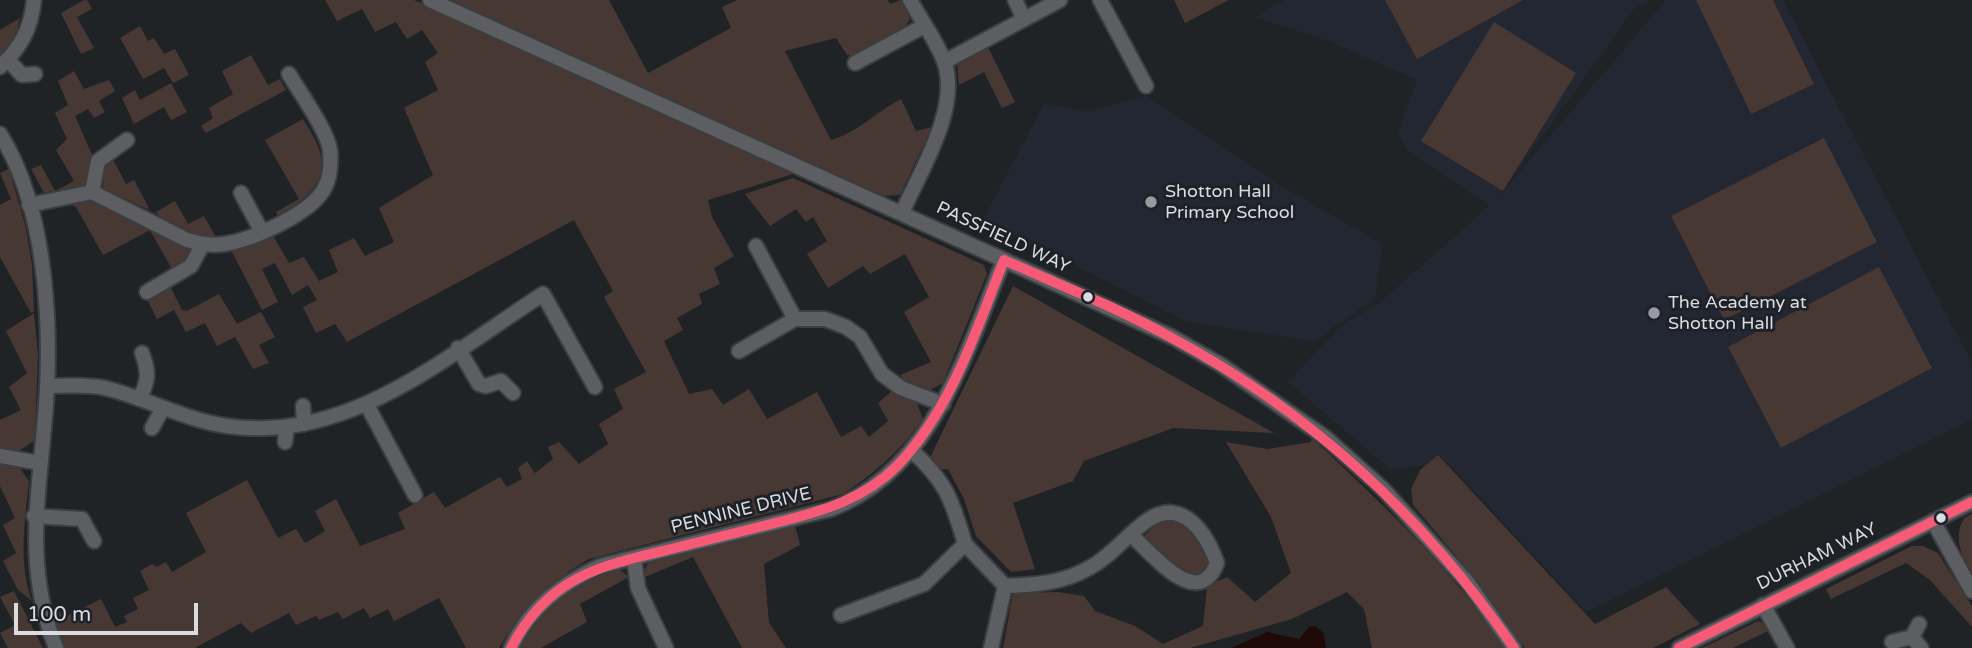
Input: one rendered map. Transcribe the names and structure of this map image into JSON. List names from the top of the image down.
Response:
{
  "streets": {
    "street": ["PASSFIELD WAY", "PENNINE DRIVE", "DURHAM WAY"]
  },
  "crossings": [
    ["PASSFIELD WAY", "PENNINE DRIVE"]
  ],
  "places": ["Shotton Hall Primary School", "The Academy at Shotton Hall"],
  "scale_bar": "100 m"
}
